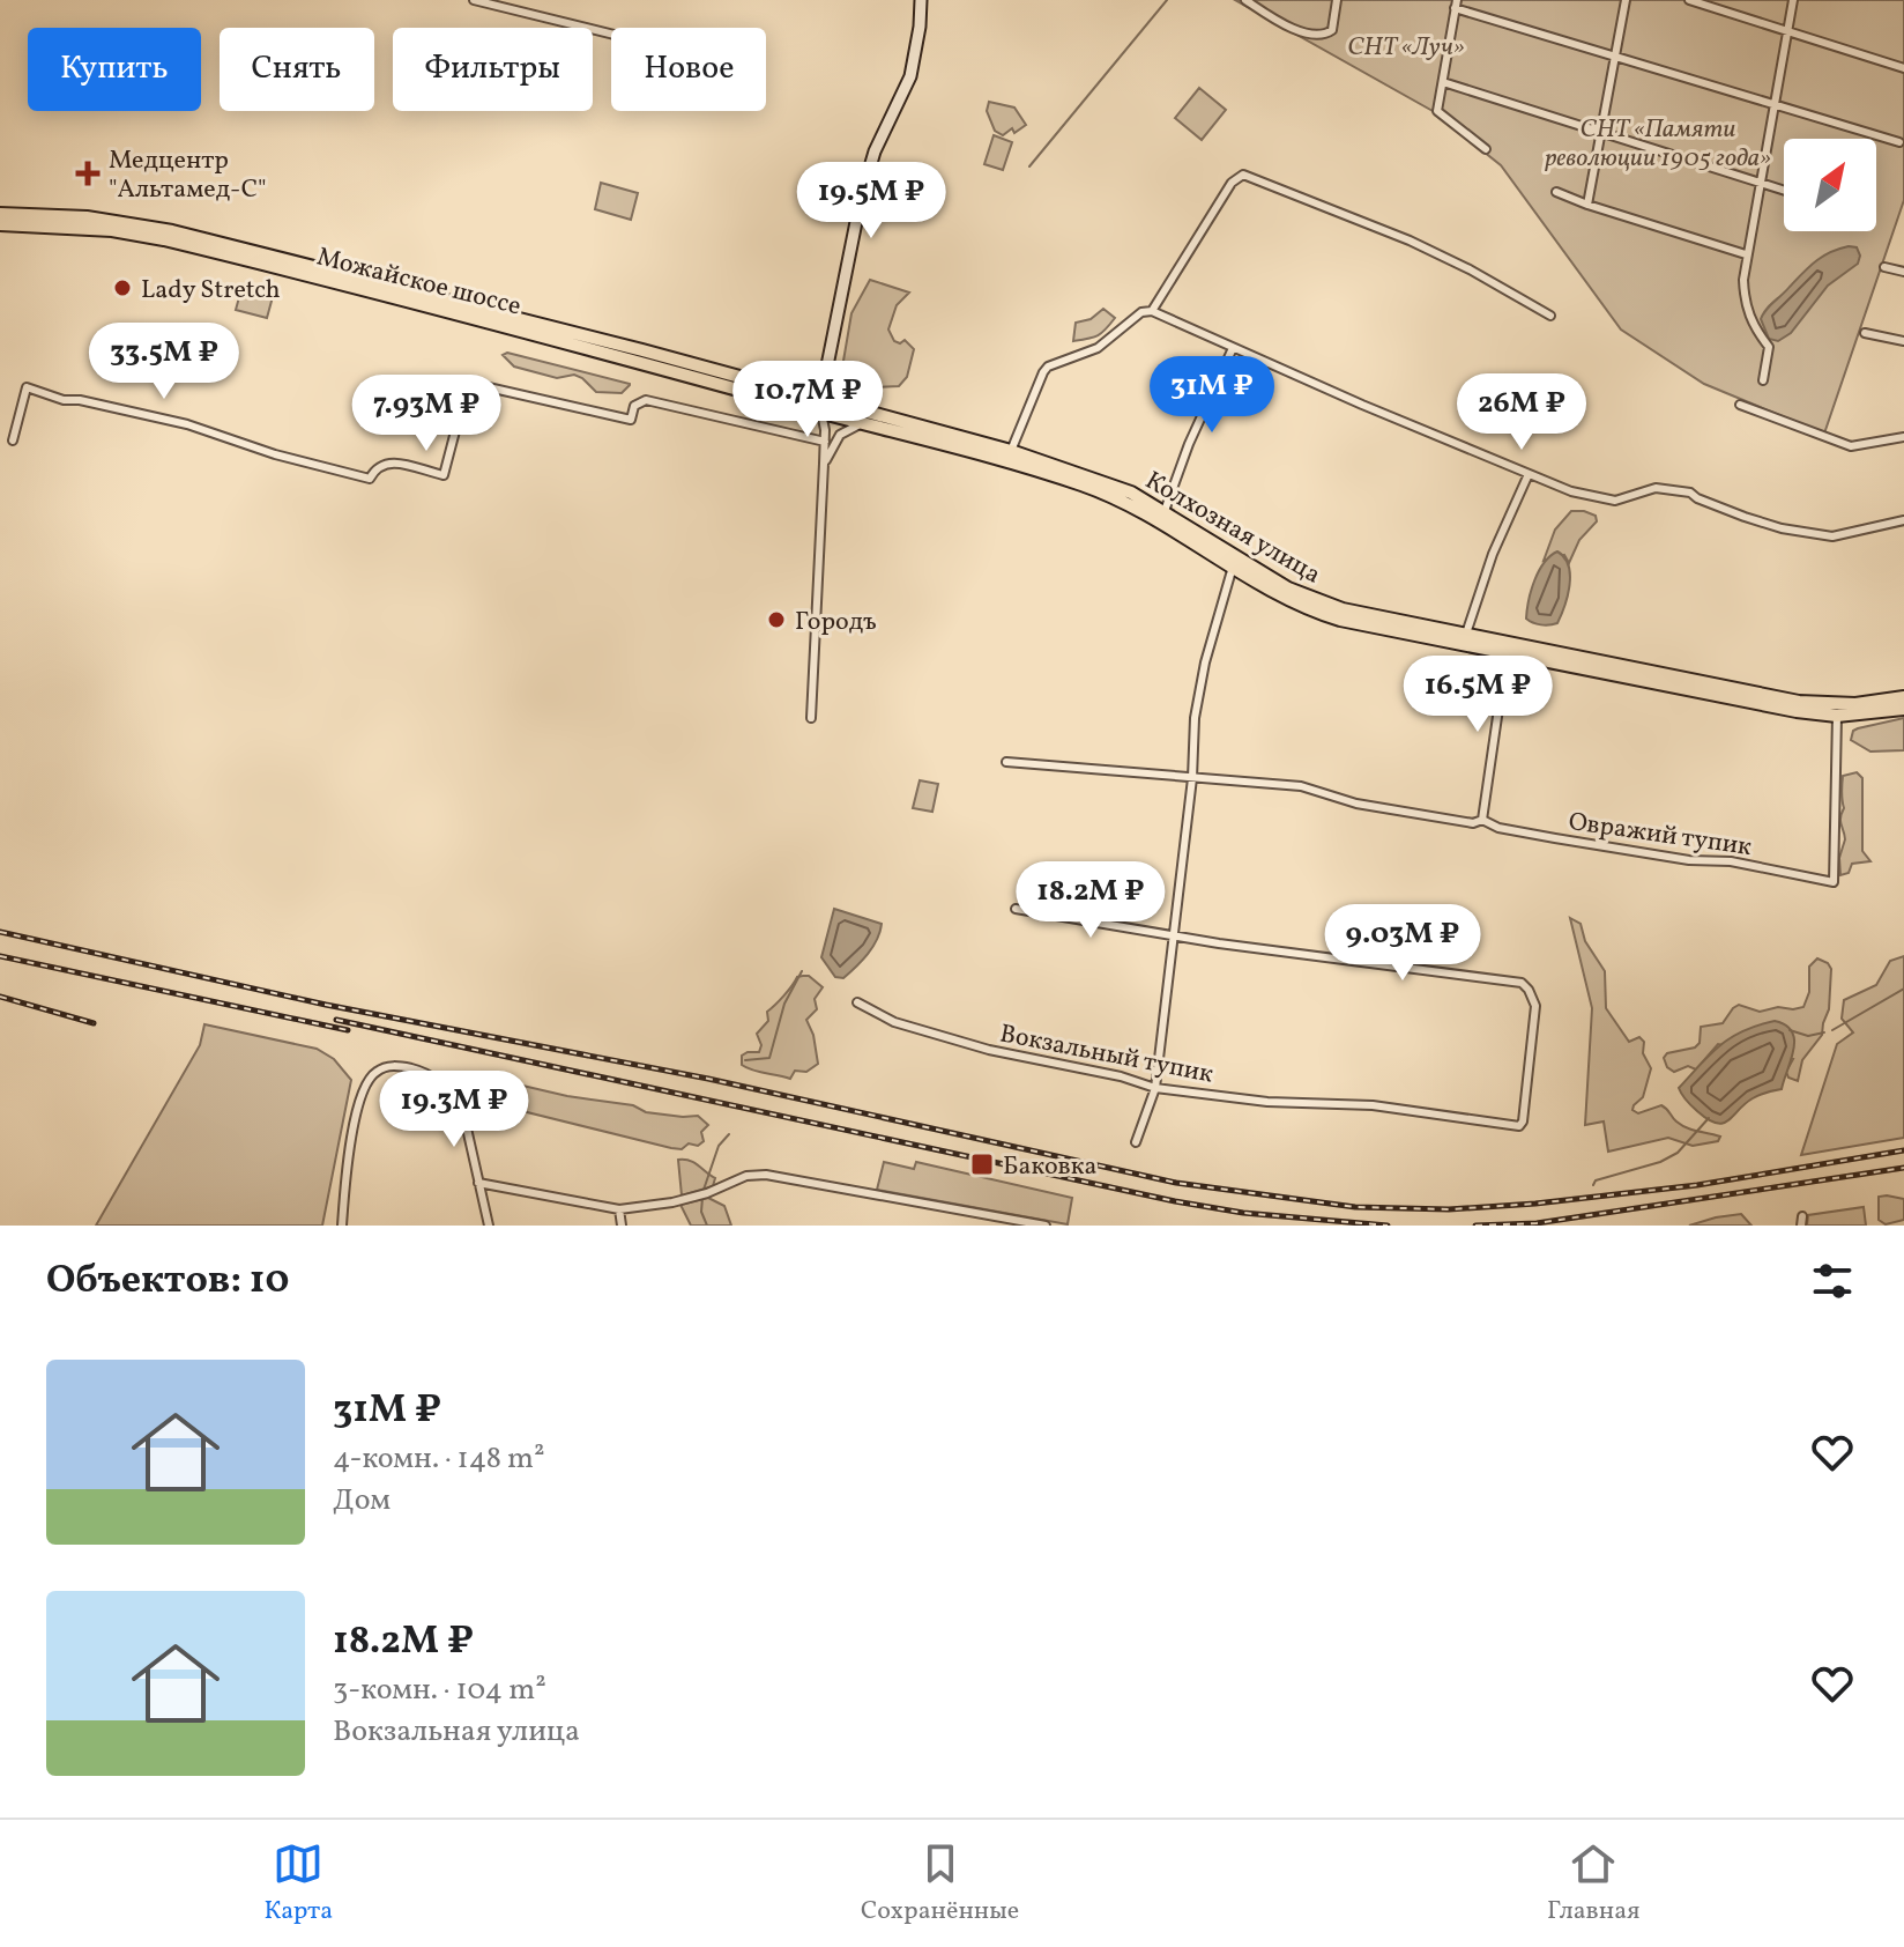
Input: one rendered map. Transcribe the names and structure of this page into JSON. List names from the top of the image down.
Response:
{
  "streets": {
    "main road": ["Можайское шоссе", "Колхозная улица"],
    "street": ["Овражий тупик", "Вокзальный тупик"]
  },
  "crossings": [
    ["Можайское шоссе", "Колхозная улица"],
    ["Колхозная улица", "Овражий тупик"]
  ],
  "parks": ["СНТ «Луч»", "СНТ «Памяти революции 1905 года»"],
  "places": {
    "health": ["Медцентр \"Альтамед-С\""],
    "other": ["Lady Stretch", "Городъ"],
    "transit": ["Баковка"]
  },
  "north": "top right",
  "page": {
    "chip": [
      "Купить",
      "Снять",
      "Фильтры",
      "Новое"
    ],
    "price": [
      "19.5M ₽",
      "33.5M ₽",
      "31M ₽",
      "10.7M ₽",
      "26M ₽",
      "7.93M ₽",
      "16.5M ₽",
      "18.2M ₽",
      "9.03M ₽",
      "19.3M ₽"
    ],
    "heading": "Объектов: 10",
    "list": [
      {
        "name": "31M ₽",
        "note": "4-комн. · 148 m² · Дом"
      },
      {
        "name": "18.2M ₽",
        "note": "3-комн. · 104 m² · Вокзальная улица"
      }
    ],
    "tabs": ["Карта", "Сохранённые", "Главная"]
  }
}
